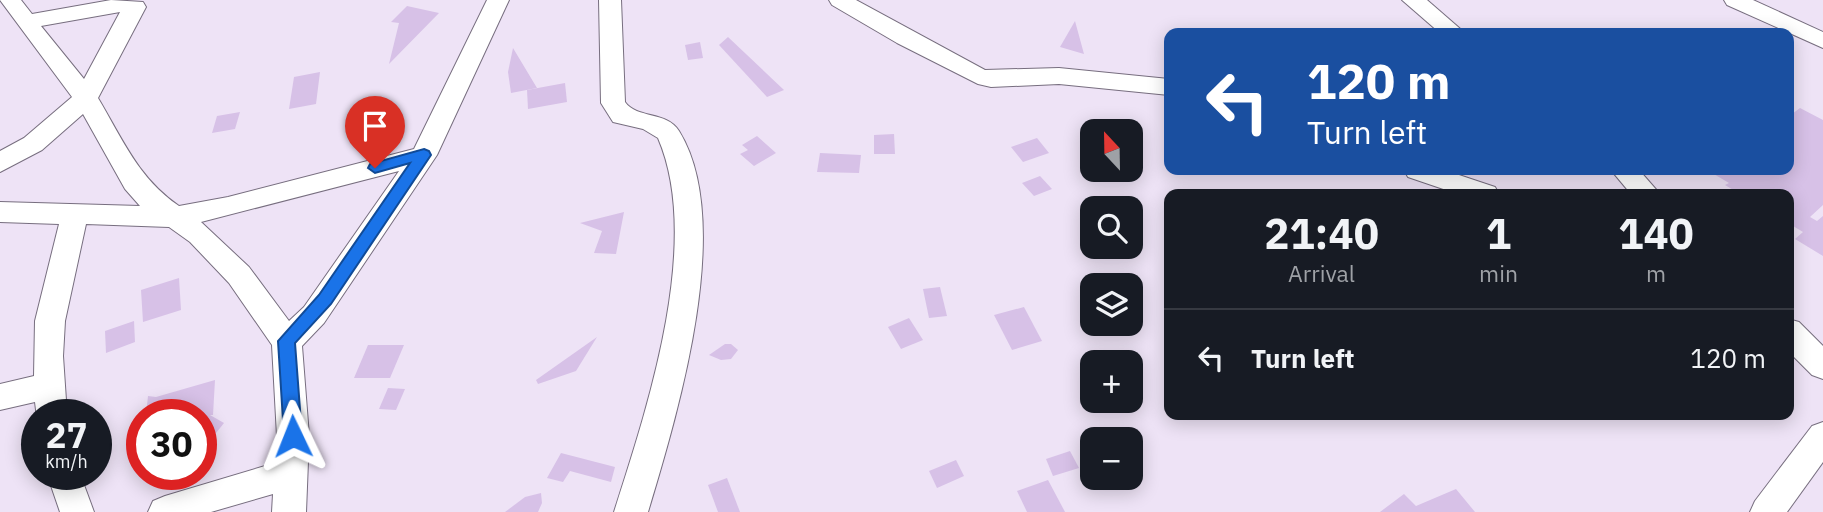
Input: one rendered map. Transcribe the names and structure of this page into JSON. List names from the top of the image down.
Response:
{
  "north": "top",
  "page": {
    "turn": ["120 m", "Turn left"],
    "map_buttons": ["+", "−"],
    "eta": [
      "21:40",
      "Arrival",
      "1",
      "min",
      "140",
      "m"
    ],
    "list": [
      {
        "name": "Turn left",
        "value": "120 m"
      }
    ],
    "speed": "27 km/h",
    "limit": "30"
  }
}
